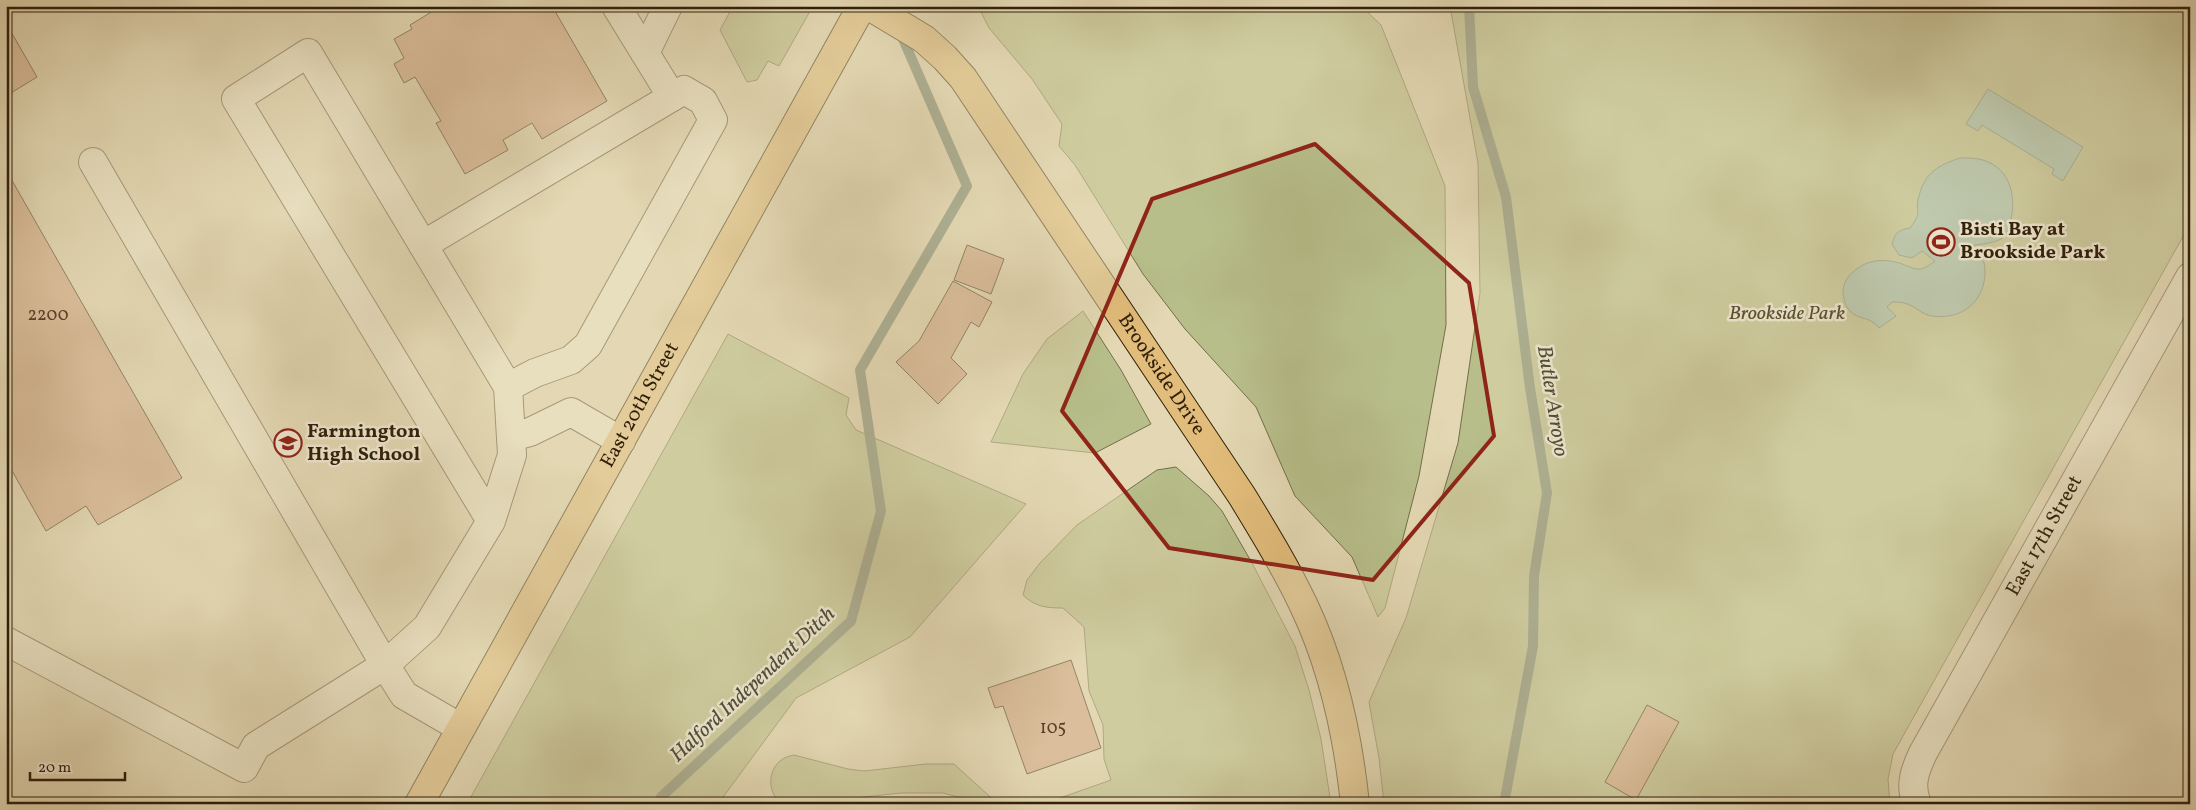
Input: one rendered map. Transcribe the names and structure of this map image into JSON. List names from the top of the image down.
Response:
{
  "streets": {
    "main road": ["Brookside Drive", "East 20th Street"],
    "street": ["East 17th Street"]
  },
  "water": ["Butler Arroyo", "Halford Independent Ditch"],
  "parks": ["Brookside Park"],
  "places": {
    "sports": ["Bisti Bay at Brookside Park"],
    "school or university": ["Farmington High School"]
  },
  "house_numbers": ["2200", "105"],
  "scale_bar": "20 m"
}
